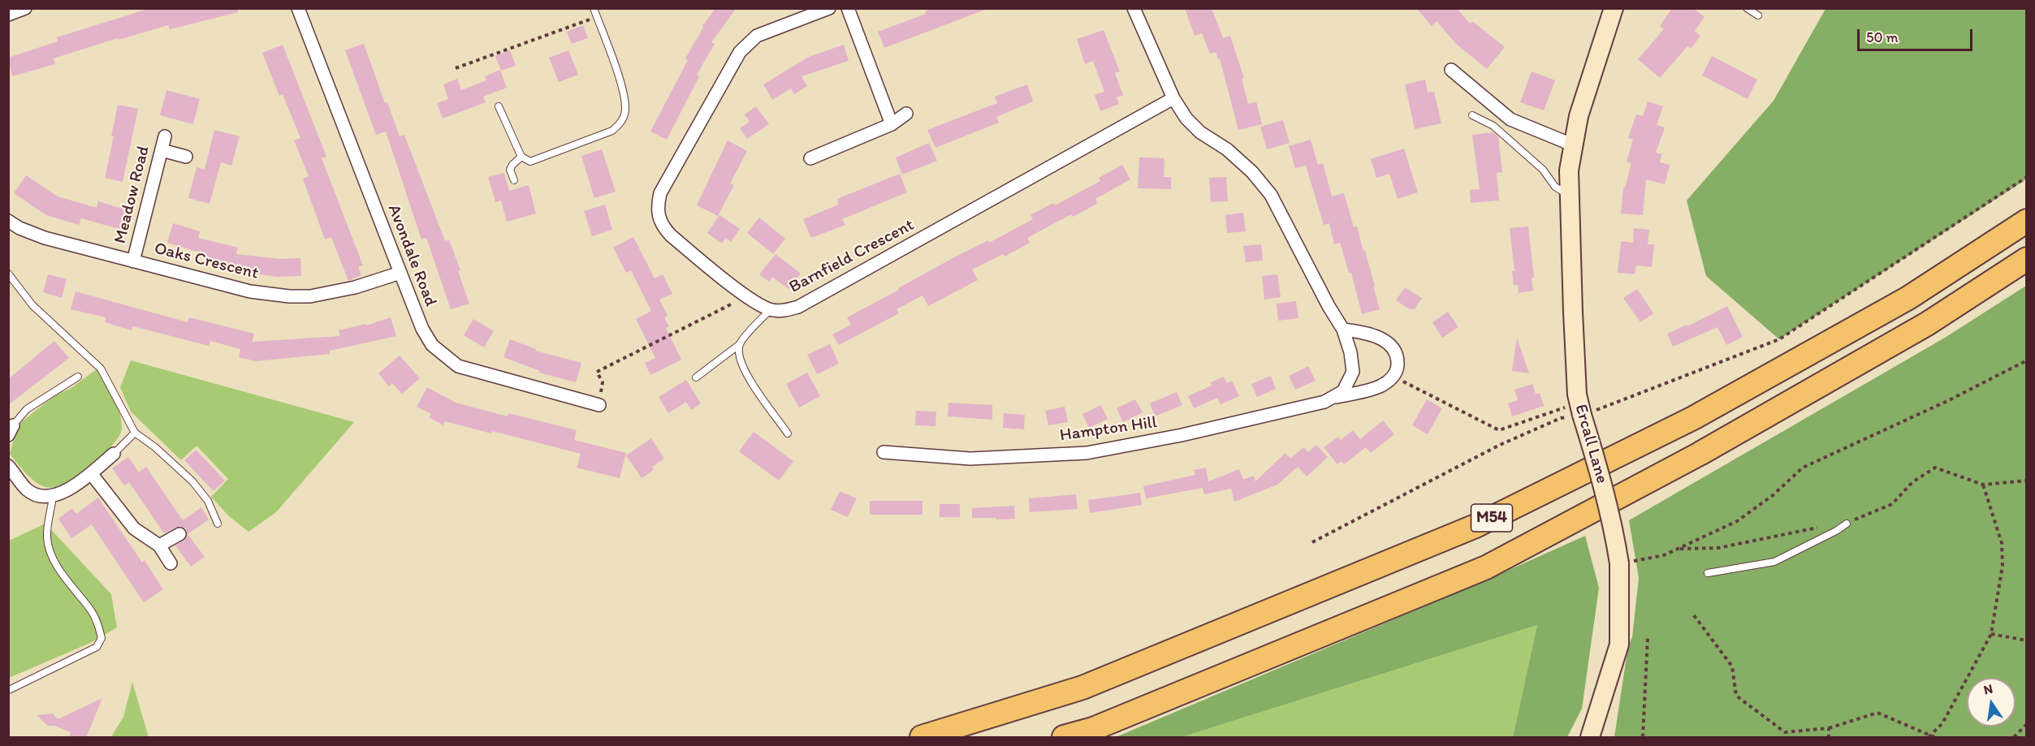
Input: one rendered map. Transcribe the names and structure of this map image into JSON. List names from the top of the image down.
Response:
{
  "streets": {
    "highway": ["M54"],
    "street": [
      "Meadow Road",
      "Avondale Road",
      "Barnfield Crescent",
      "Oaks Crescent",
      "Hampton Hill",
      "Ercall Lane"
    ]
  },
  "crossings": [
    ["Meadow Road", "Oaks Crescent"],
    ["Avondale Road", "Oaks Crescent"]
  ],
  "scale_bar": "50 m",
  "north": "top"
}
